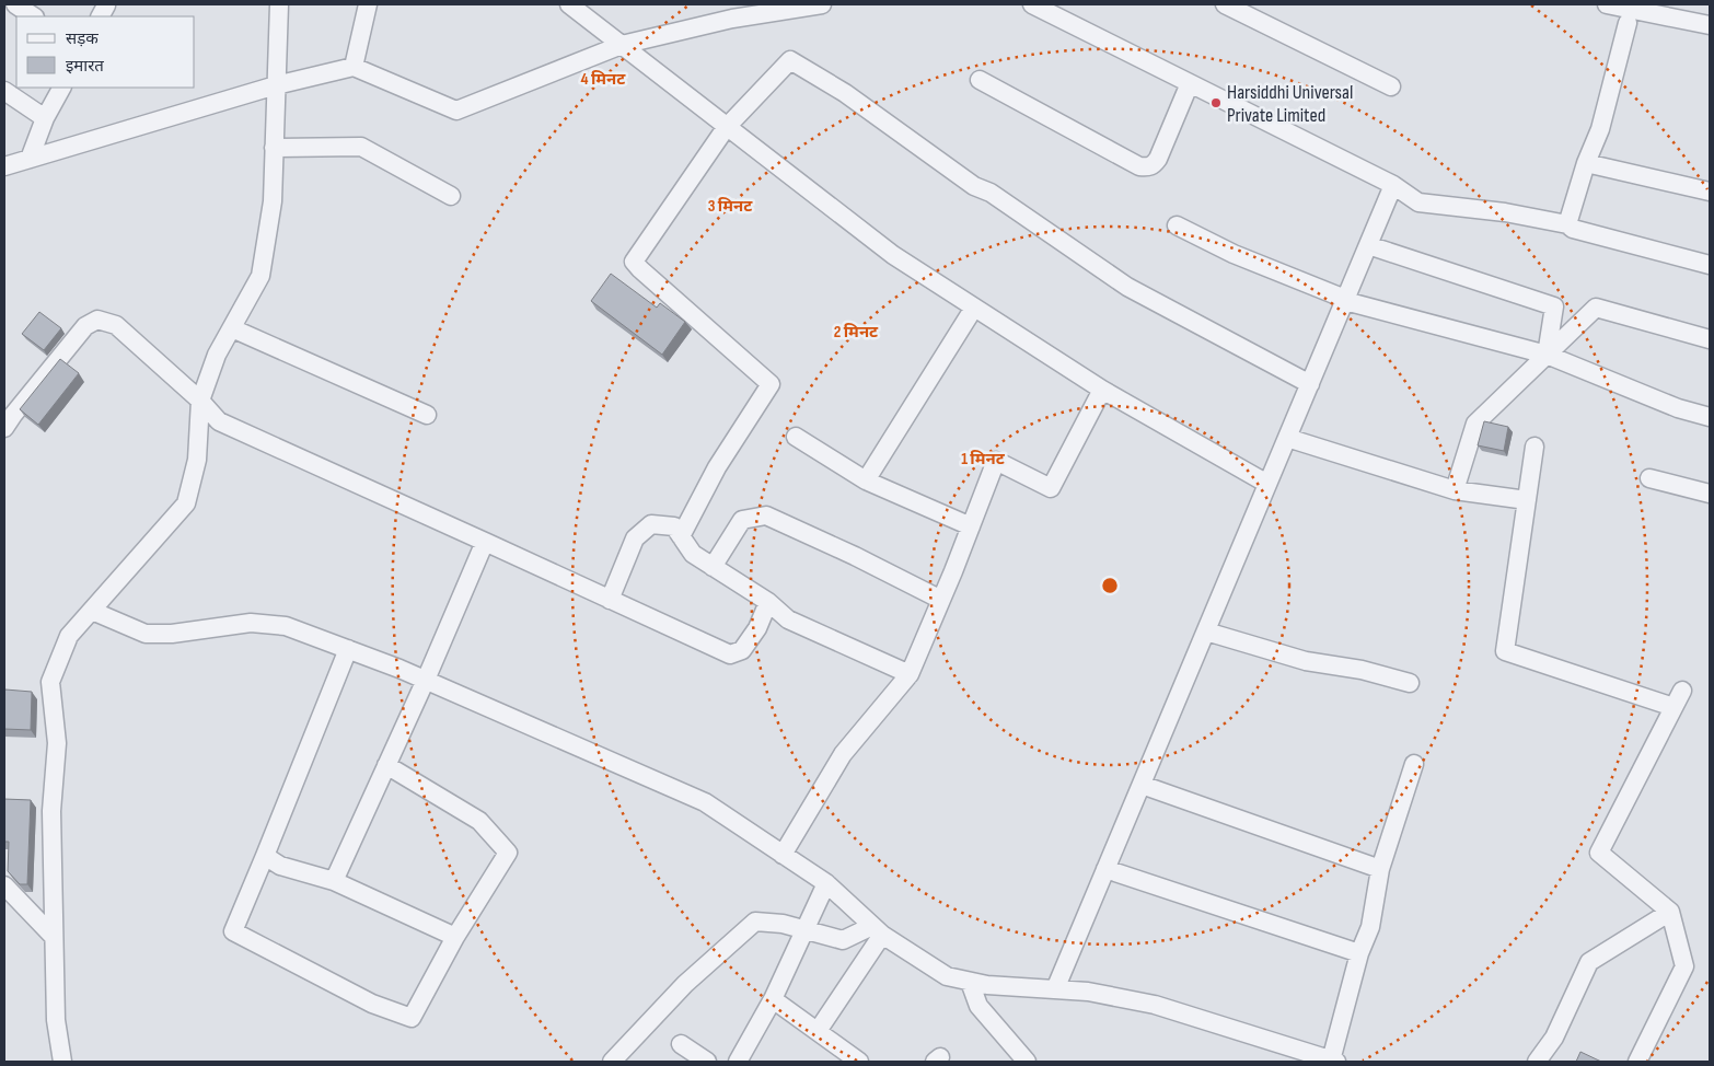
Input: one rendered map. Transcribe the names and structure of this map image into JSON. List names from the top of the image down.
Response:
{
  "places": ["Harsiddhi Universal Private Limited"],
  "legend": ["सड़क", "इमारत"],
  "rings": [
    "4 मिनट",
    "3 मिनट",
    "2 मिनट",
    "1 मिनट"
  ]
}
